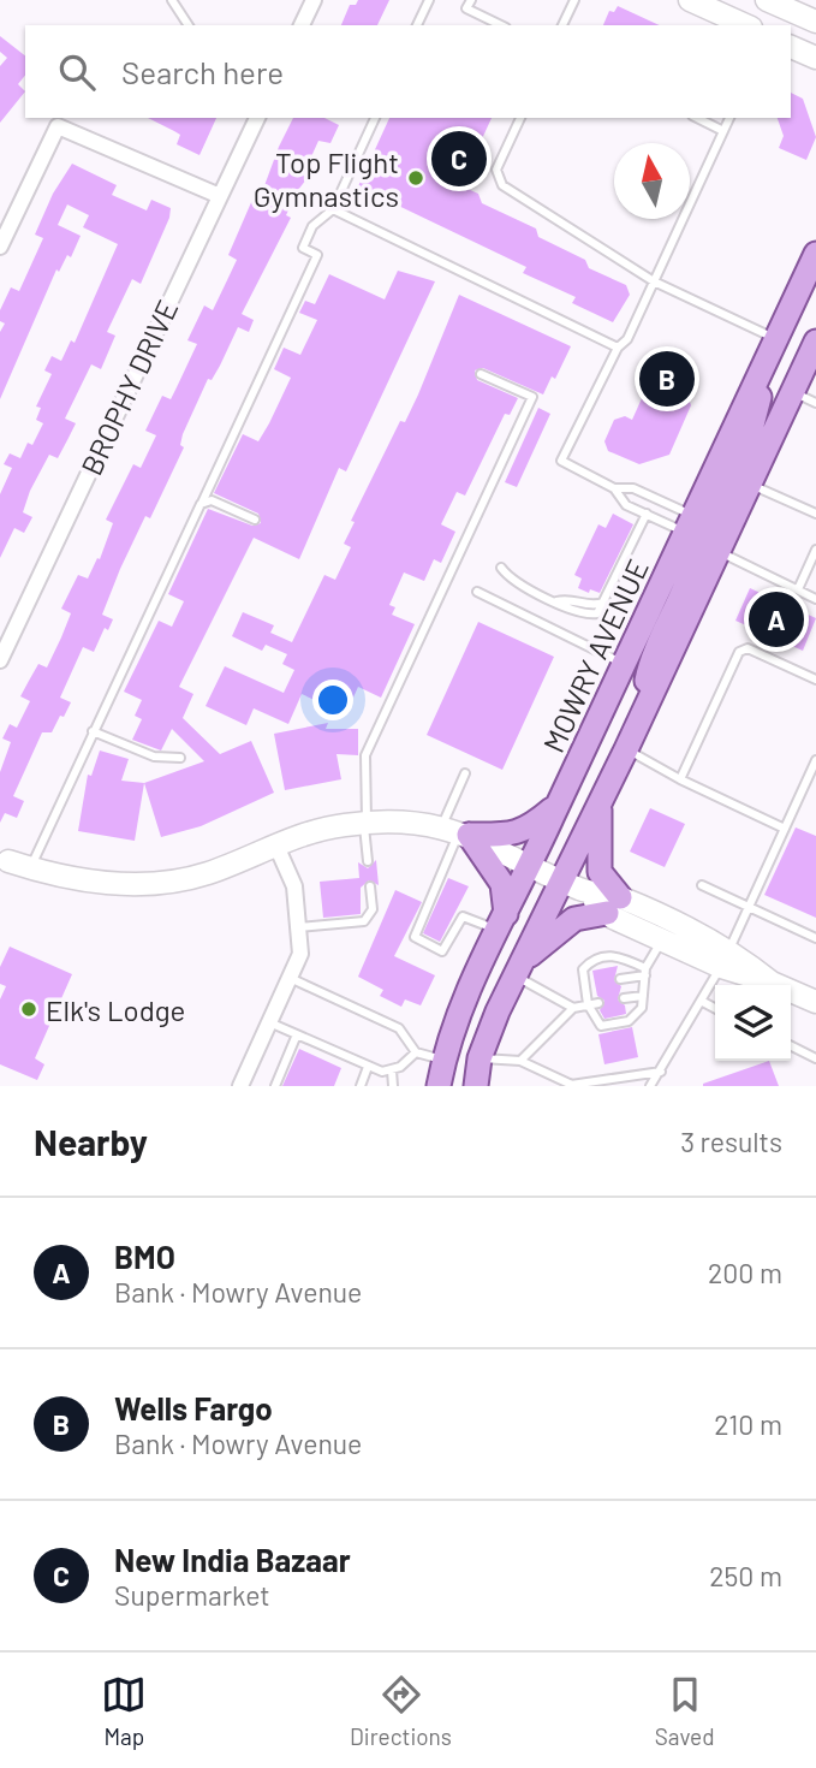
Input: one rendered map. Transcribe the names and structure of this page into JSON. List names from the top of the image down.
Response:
{
  "streets": {
    "main road": ["MOWRY AVENUE"],
    "street": ["BROPHY DRIVE"]
  },
  "places": ["Top Flight Gymnastics", "Elk's Lodge"],
  "north": "top",
  "page": {
    "search": "Search here",
    "pins": ["C", "B", "A"],
    "heading": ["Nearby", "3 results"],
    "list": [
      {
        "mark": "A",
        "name": "BMO",
        "note": "Bank · Mowry Avenue",
        "value": "200 m"
      },
      {
        "mark": "B",
        "name": "Wells Fargo",
        "note": "Bank · Mowry Avenue",
        "value": "210 m"
      },
      {
        "mark": "C",
        "name": "New India Bazaar",
        "note": "Supermarket",
        "value": "250 m"
      }
    ],
    "nav": ["Map", "Directions", "Saved"]
  }
}
